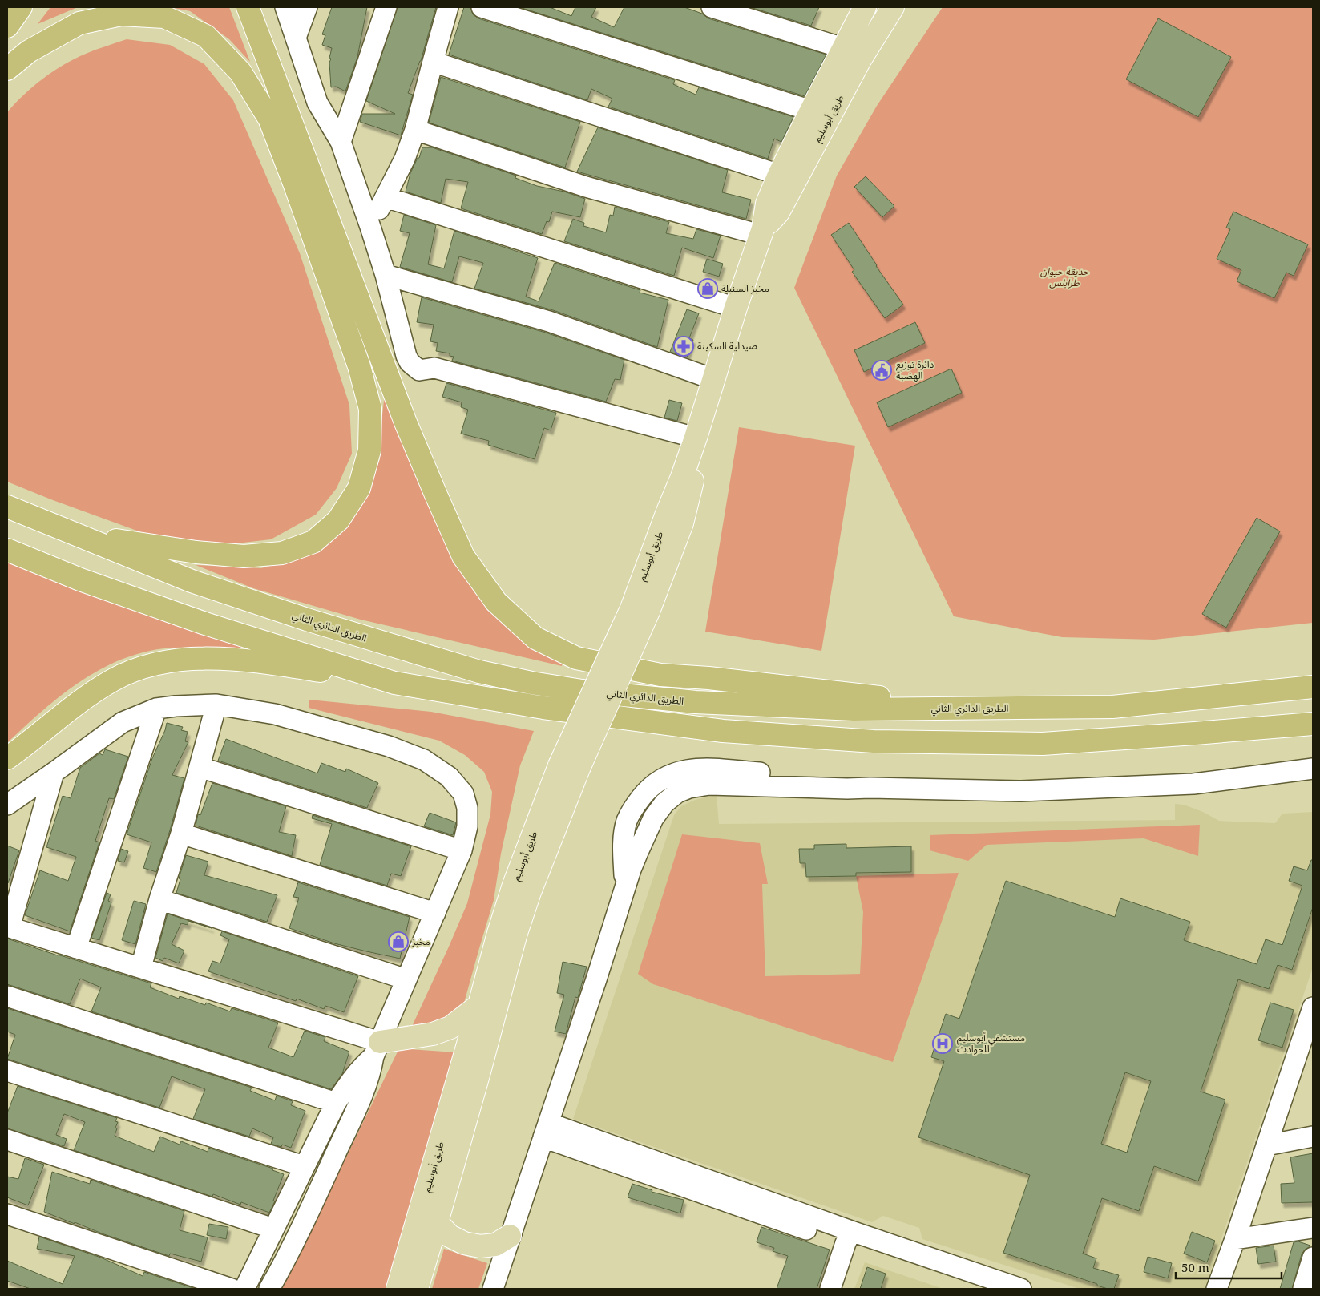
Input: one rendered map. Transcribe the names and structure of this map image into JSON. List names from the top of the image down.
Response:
{
  "streets": {
    "highway": ["الطريق الدائري الثاني"],
    "main road": ["طريق أبوسليم"]
  },
  "parks": ["حديقة حيوان طرابلس"],
  "places": {
    "shop": ["مخبز السنبلة", "مخبز"],
    "pharmacy": ["صيدلية السكينة"],
    "public building": ["دائرة توزيع الهضبة"],
    "hospital": ["مستشفي أبوسليم للحوادث"]
  },
  "scale_bar": "50 m"
}
